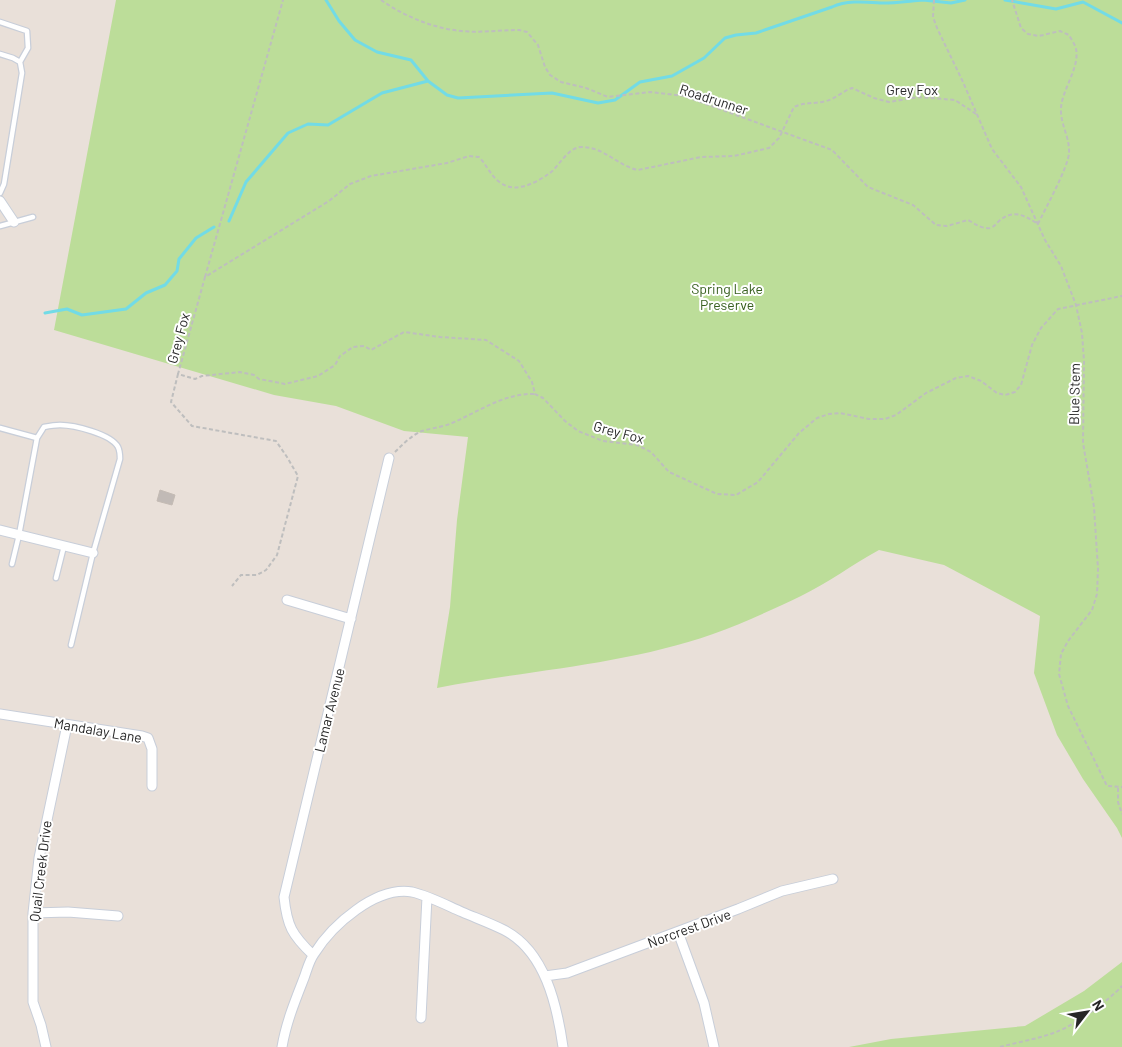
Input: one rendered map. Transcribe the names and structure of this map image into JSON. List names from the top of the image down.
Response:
{
  "streets": {
    "street": [
      "Lamar Avenue",
      "Mandalay Lane",
      "Quail Creek Drive",
      "Norcrest Drive"
    ],
    "path": ["Grey Fox", "Roadrunner", "Blue Stem"]
  },
  "crossings": [
    ["Grey Fox", "Roadrunner"],
    ["Grey Fox", "Blue Stem"],
    ["Roadrunner", "Blue Stem"],
    ["Mandalay Lane", "Quail Creek Drive"]
  ],
  "parks": ["Spring Lake Preserve"],
  "north": "top right"
}
